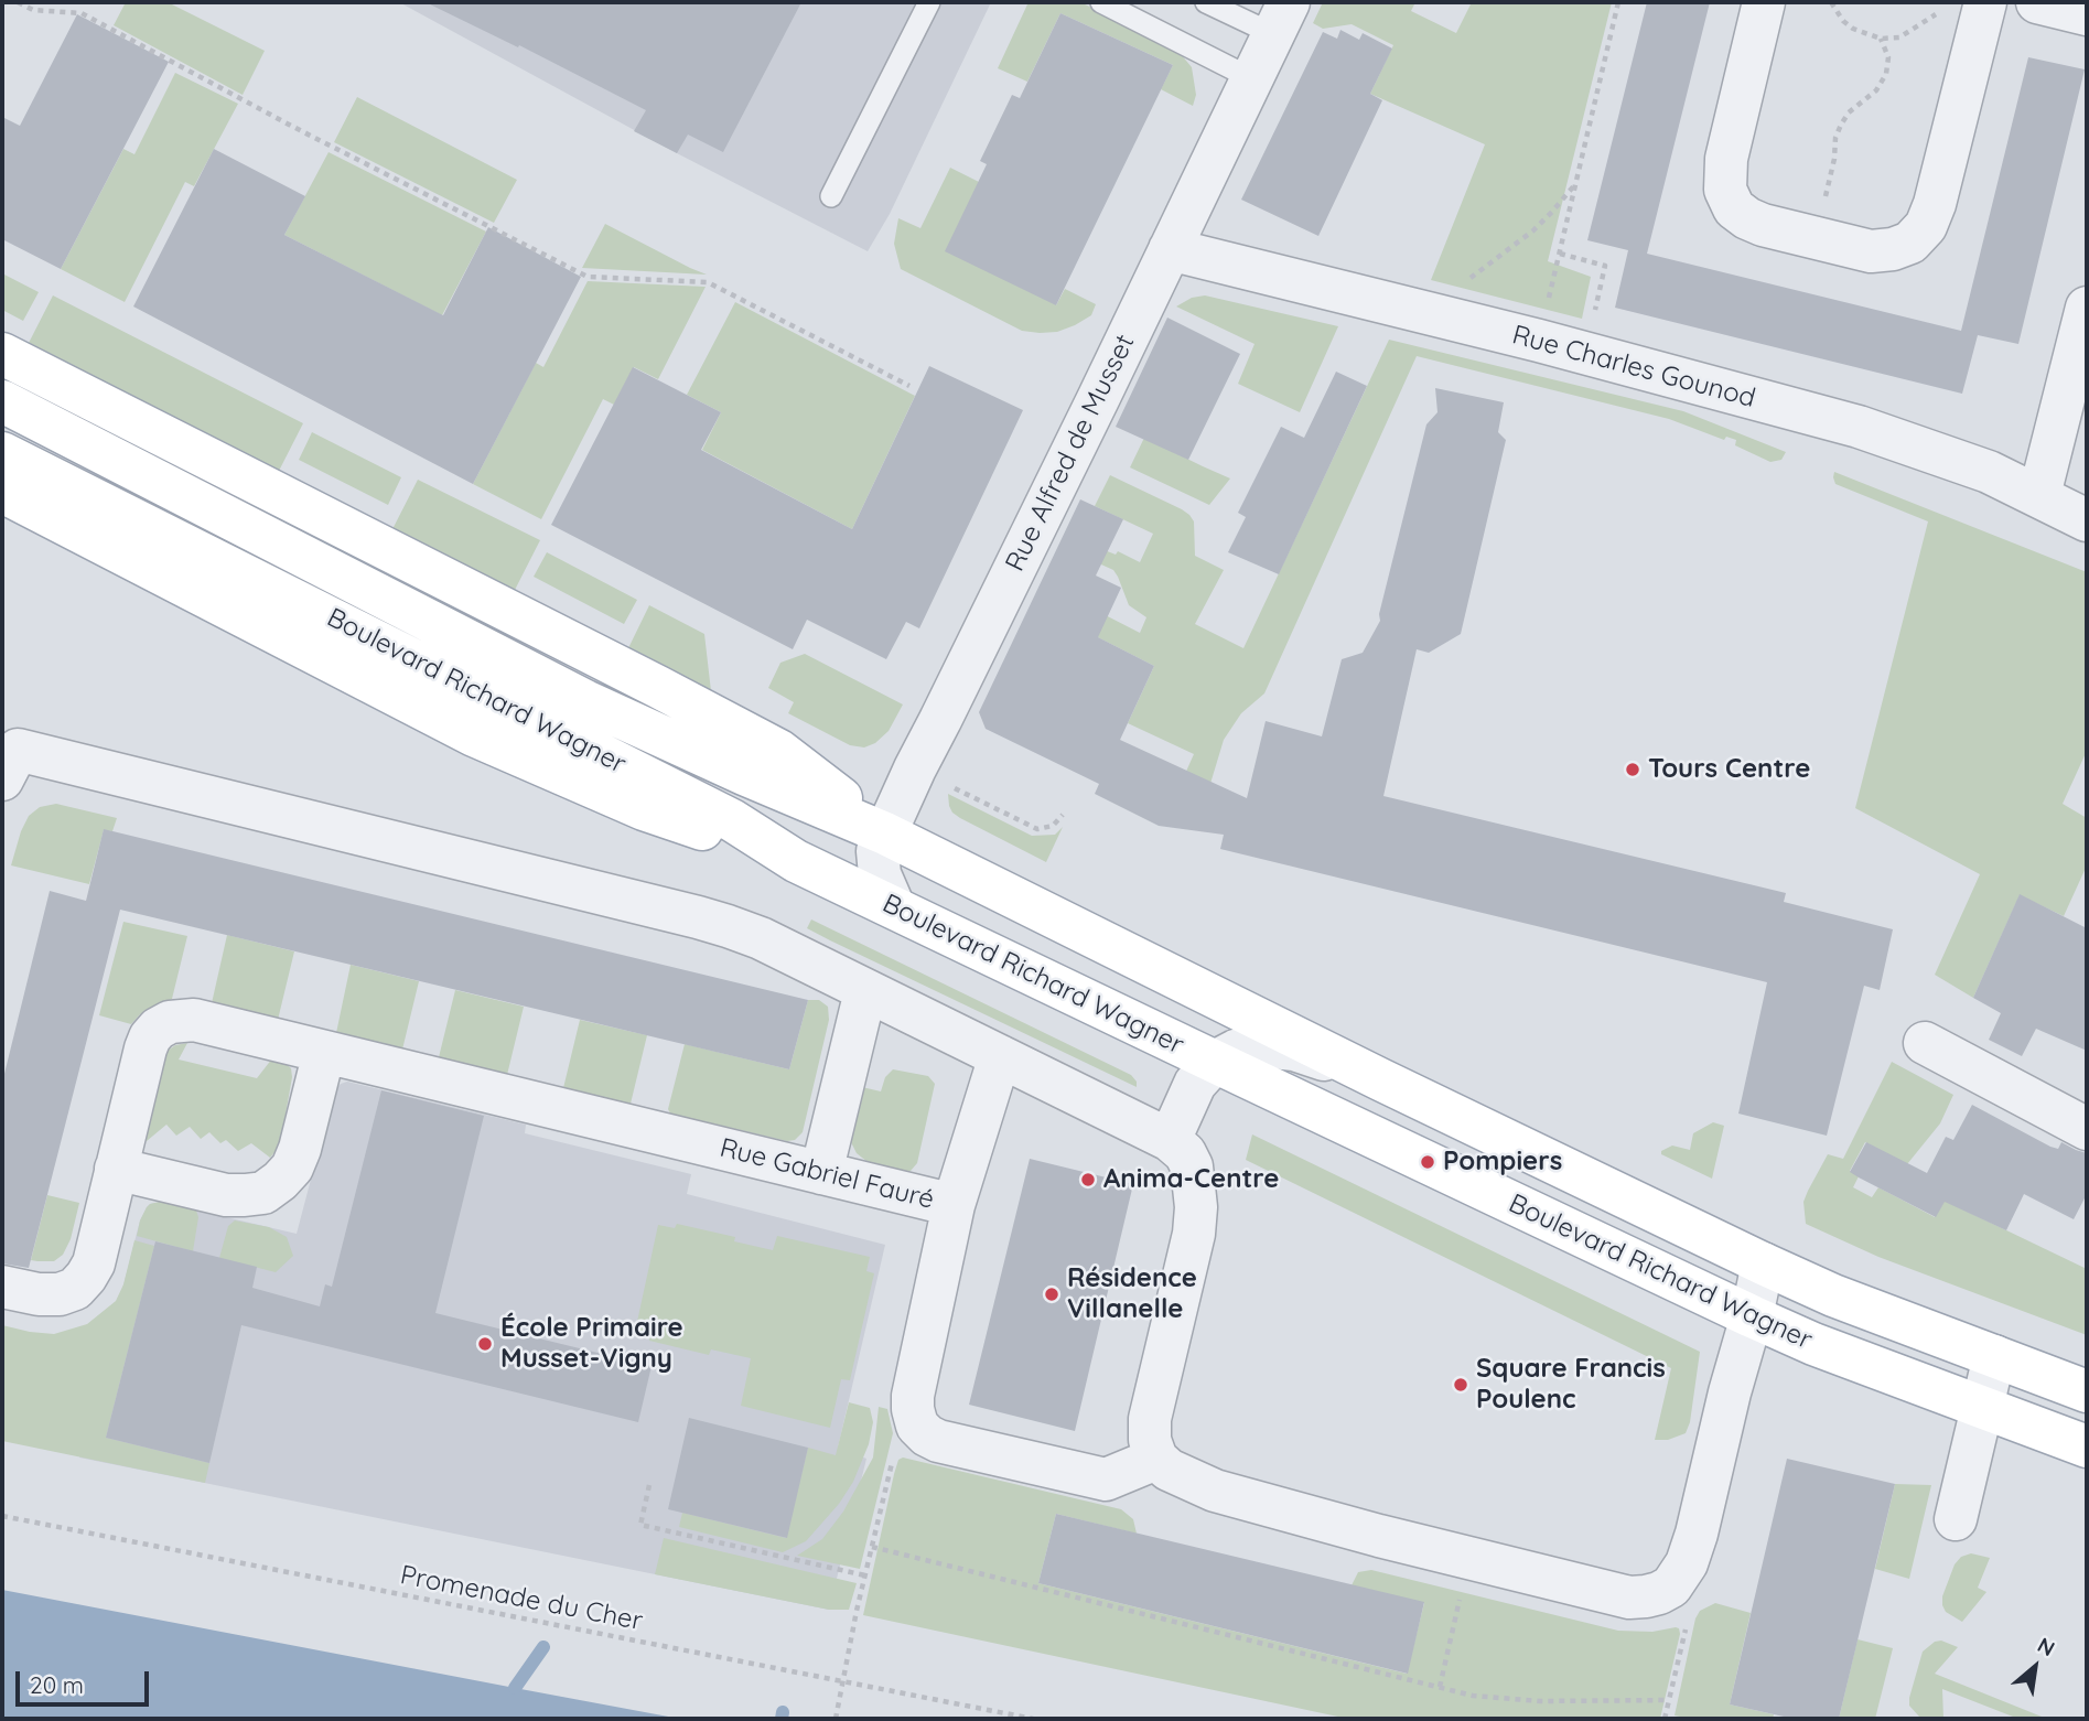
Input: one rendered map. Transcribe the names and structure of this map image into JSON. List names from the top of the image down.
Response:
{
  "streets": {
    "main road": ["Boulevard Richard Wagner"],
    "street": ["Rue Charles Gounod", "Rue Alfred de Musset", "Rue Gabriel Fauré"],
    "path": ["Promenade du Cher"]
  },
  "crossings": [
    ["Rue Charles Gounod", "Rue Alfred de Musset"],
    ["Rue Alfred de Musset", "Boulevard Richard Wagner"]
  ],
  "places": [
    "Tours Centre",
    "Pompiers",
    "Anima-Centre",
    "Résidence Villanelle",
    "École Primaire Musset-Vigny",
    "Square Francis Poulenc"
  ],
  "scale_bar": "20 m",
  "north": "top right"
}
